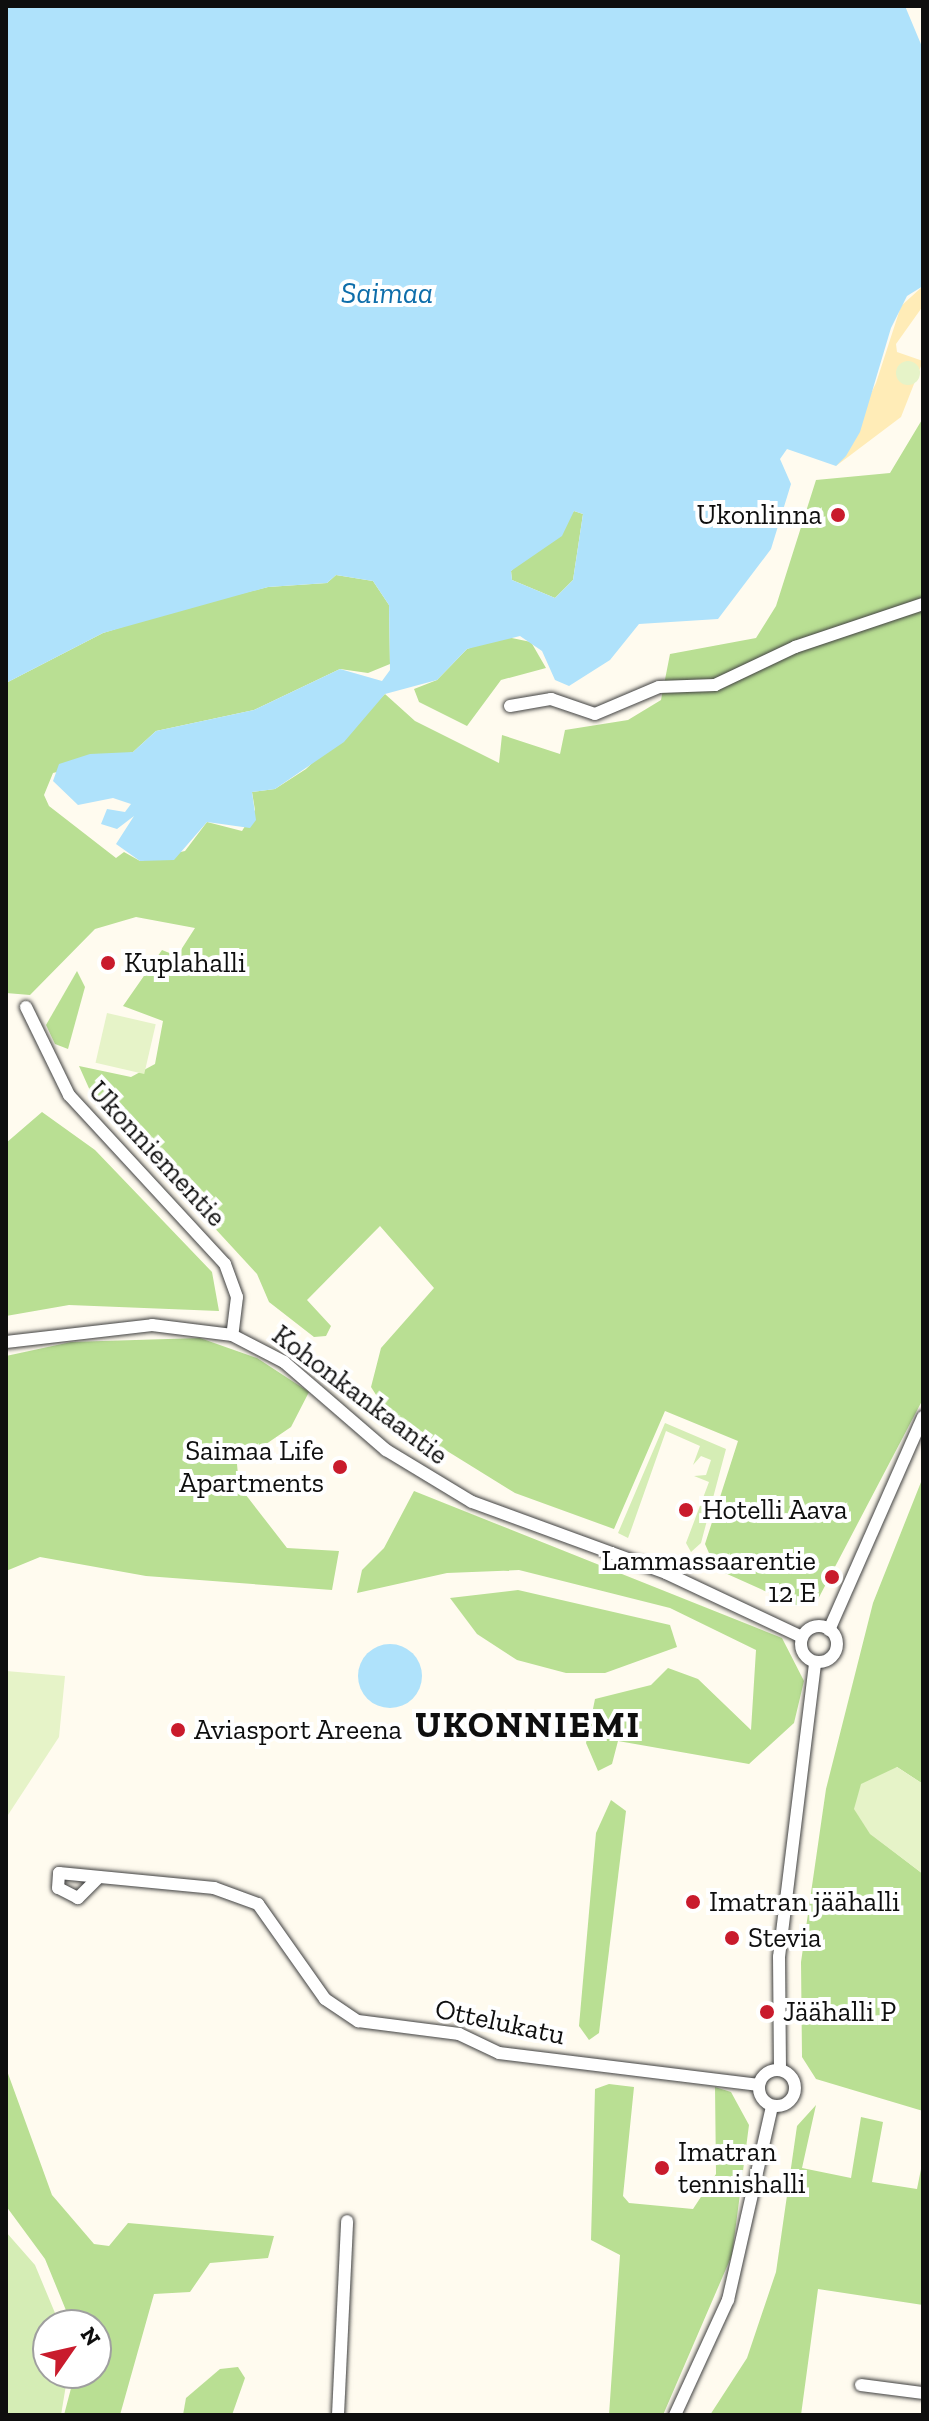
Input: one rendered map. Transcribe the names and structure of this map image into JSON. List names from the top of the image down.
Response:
{
  "streets": {
    "street": ["Ukonniementie", "Kohonkankaantie", "Ottelukatu"]
  },
  "crossings": [
    ["Ukonniementie", "Kohonkankaantie"]
  ],
  "districts": ["UKONNIEMI"],
  "water": ["Saimaa"],
  "places": [
    "Ukonlinna",
    "Kuplahalli",
    "Saimaa Life Apartments",
    "Hotelli Aava",
    "Lammassaarentie 12 E",
    "Aviasport Areena",
    "Imatran jäähalli",
    "Stevia",
    "Jäähalli P",
    "Imatran tennishalli"
  ],
  "north": "top right"
}
